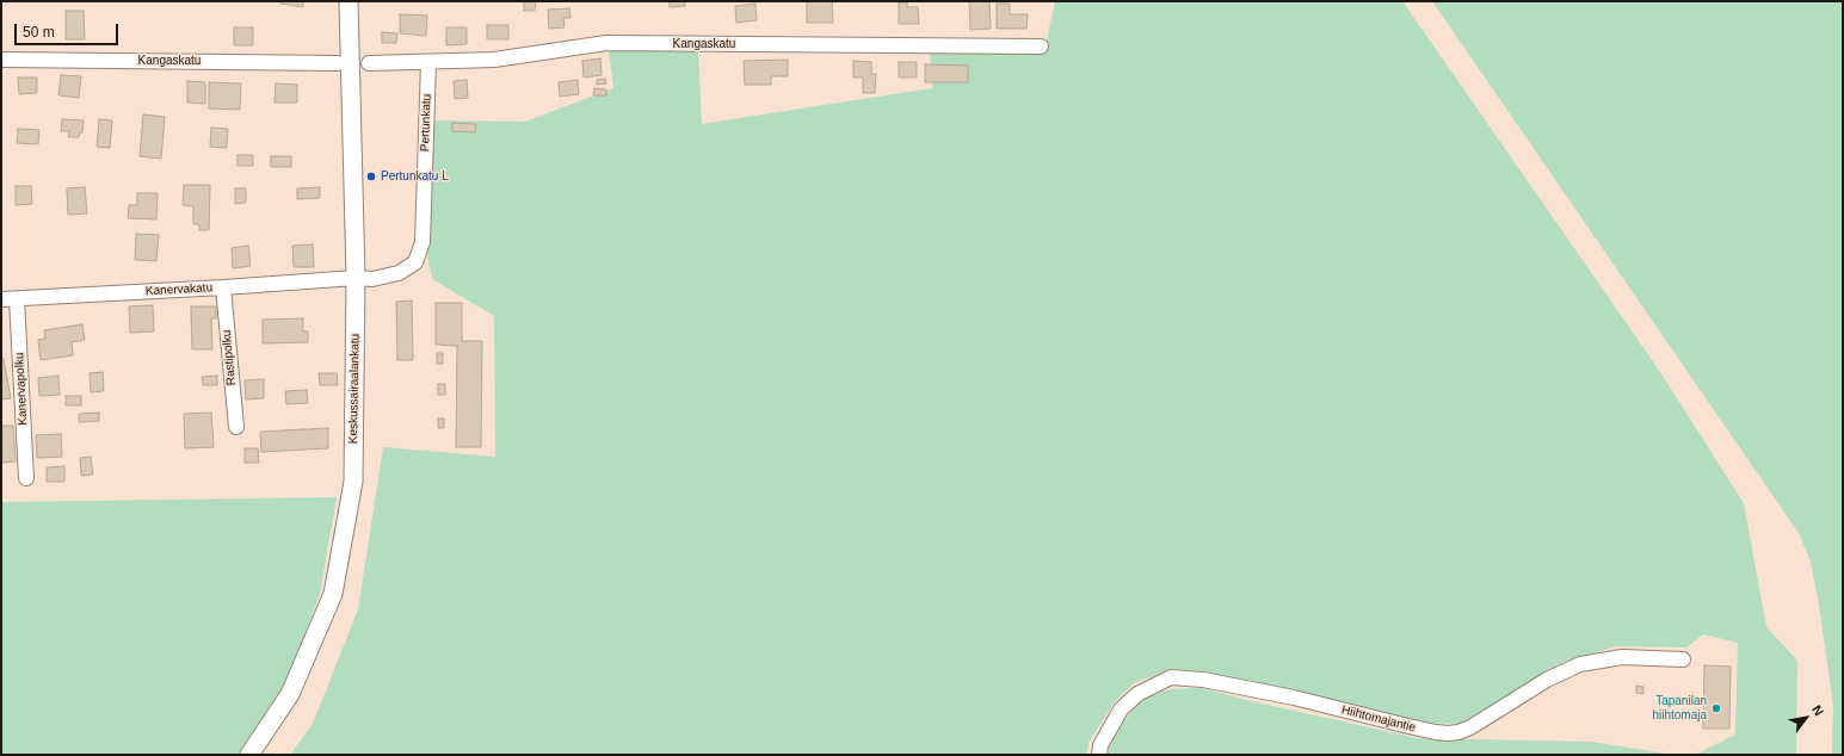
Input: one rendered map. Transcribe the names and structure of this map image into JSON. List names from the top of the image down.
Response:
{
  "streets": {
    "street": [
      "Kangaskatu",
      "Pertunkatu",
      "Kanervakatu",
      "Rastipolku",
      "Kanervapolku",
      "Keskussairaalankatu",
      "Hiihtomajantie"
    ]
  },
  "crossings": [
    ["Kangaskatu", "Pertunkatu"],
    ["Pertunkatu", "Kanervakatu"],
    ["Pertunkatu", "Keskussairaalankatu"],
    ["Kanervakatu", "Rastipolku"],
    ["Kanervakatu", "Kanervapolku"],
    ["Kanervakatu", "Keskussairaalankatu"]
  ],
  "places": ["Pertunkatu L", "Tapanilan hiihtomaja"],
  "scale_bar": "50 m",
  "north": "top right"
}
